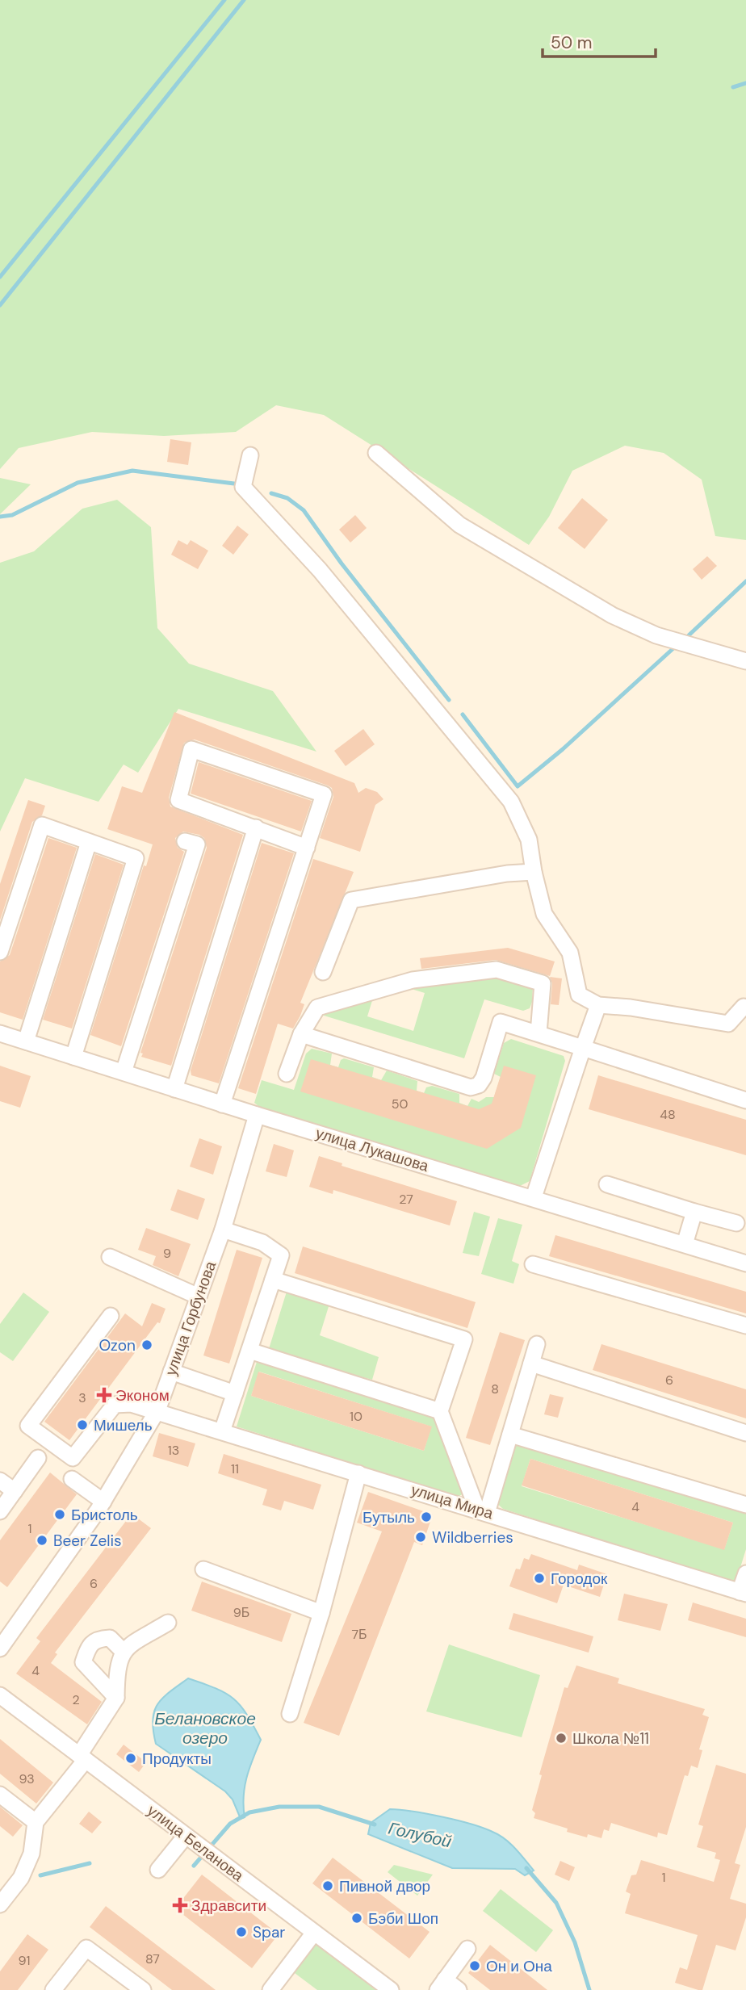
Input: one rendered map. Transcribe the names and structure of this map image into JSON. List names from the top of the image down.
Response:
{
  "streets": {
    "street": [
      "улица Лукашова",
      "улица Горбунова",
      "улица Мира",
      "улица Беланова"
    ]
  },
  "crossings": [
    ["улица Лукашова", "улица Горбунова"],
    ["улица Горбунова", "улица Мира"]
  ],
  "water": ["Белановское озеро", "Голубой"],
  "places": {
    "other": [
      "Ozon",
      "Мишель",
      "Бристоль",
      "Бутыль",
      "Wildberries",
      "Beer Zelis",
      "Городок",
      "Школа №11",
      "Продукты",
      "Пивной двор",
      "Бэби Шоп",
      "Spar",
      "Он и Она"
    ],
    "health": ["Эконом", "Здравсити"]
  },
  "house_numbers": [
    "50",
    "48",
    "27",
    "9",
    "6",
    "8",
    "3",
    "10",
    "13",
    "11",
    "4",
    "1",
    "6",
    "9Б",
    "7Б",
    "4",
    "2",
    "93",
    "1",
    "87",
    "91"
  ],
  "scale_bar": "50 m"
}
